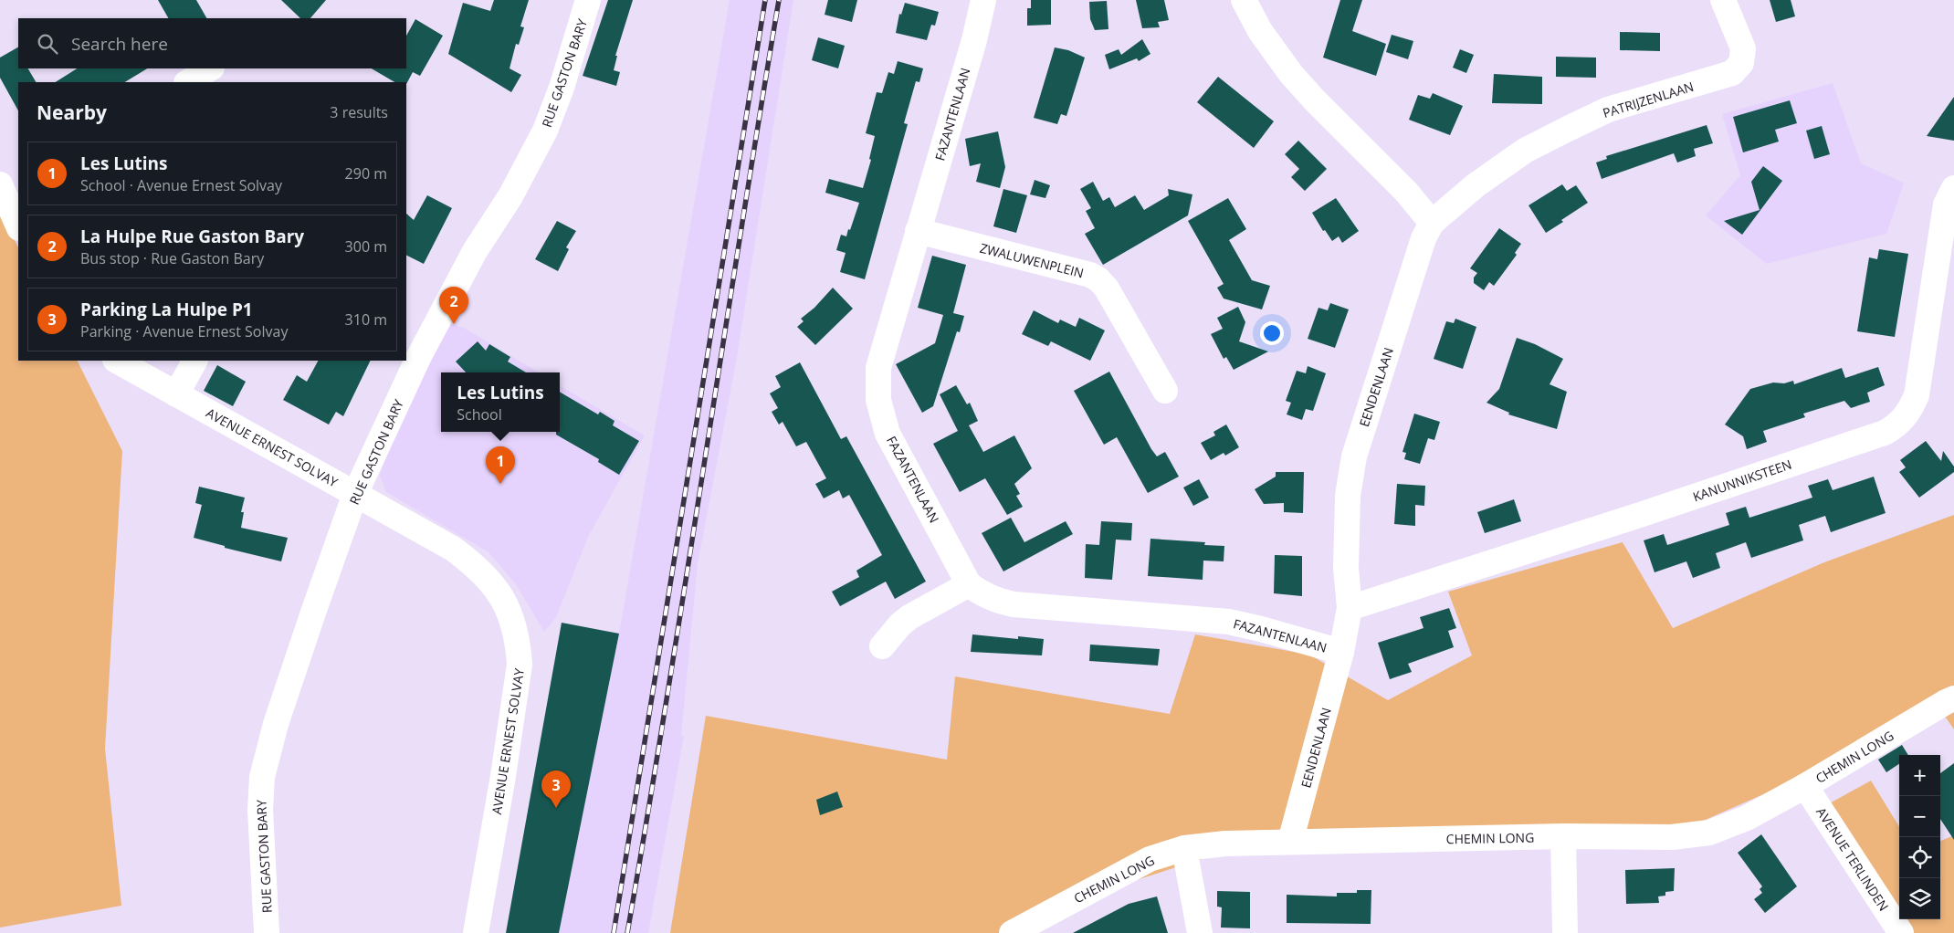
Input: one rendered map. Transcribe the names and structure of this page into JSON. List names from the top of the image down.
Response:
{
  "streets": {
    "street": [
      "RUE GASTON BARY",
      "PATRIJZENLAAN",
      "FAZANTENLAAN",
      "ZWALUWENPLEIN",
      "EENDENLAAN",
      "AVENUE ERNEST SOLVAY",
      "KANUNNIKSTEEN",
      "CHEMIN LONG",
      "AVENUE TERLINDEN"
    ]
  },
  "crossings": [
    ["RUE GASTON BARY", "AVENUE ERNEST SOLVAY"],
    ["PATRIJZENLAAN", "EENDENLAAN"],
    ["FAZANTENLAAN", "ZWALUWENPLEIN"],
    ["FAZANTENLAAN", "EENDENLAAN"],
    ["EENDENLAAN", "KANUNNIKSTEEN"],
    ["EENDENLAAN", "CHEMIN LONG"],
    ["CHEMIN LONG", "AVENUE TERLINDEN"]
  ],
  "page": {
    "search": "Search here",
    "heading": ["Nearby", "3 results"],
    "list": [
      {
        "mark": "1",
        "name": "Les Lutins",
        "note": "School · Avenue Ernest Solvay",
        "value": "290 m"
      },
      {
        "mark": "2",
        "name": "La Hulpe Rue Gaston Bary",
        "note": "Bus stop · Rue Gaston Bary",
        "value": "300 m"
      },
      {
        "mark": "3",
        "name": "Parking La Hulpe P1",
        "note": "Parking · Avenue Ernest Solvay",
        "value": "310 m"
      }
    ],
    "pins": ["2", "1", "3"],
    "popup": ["Les Lutins", "School"],
    "map_buttons": ["+", "−"]
  }
}
